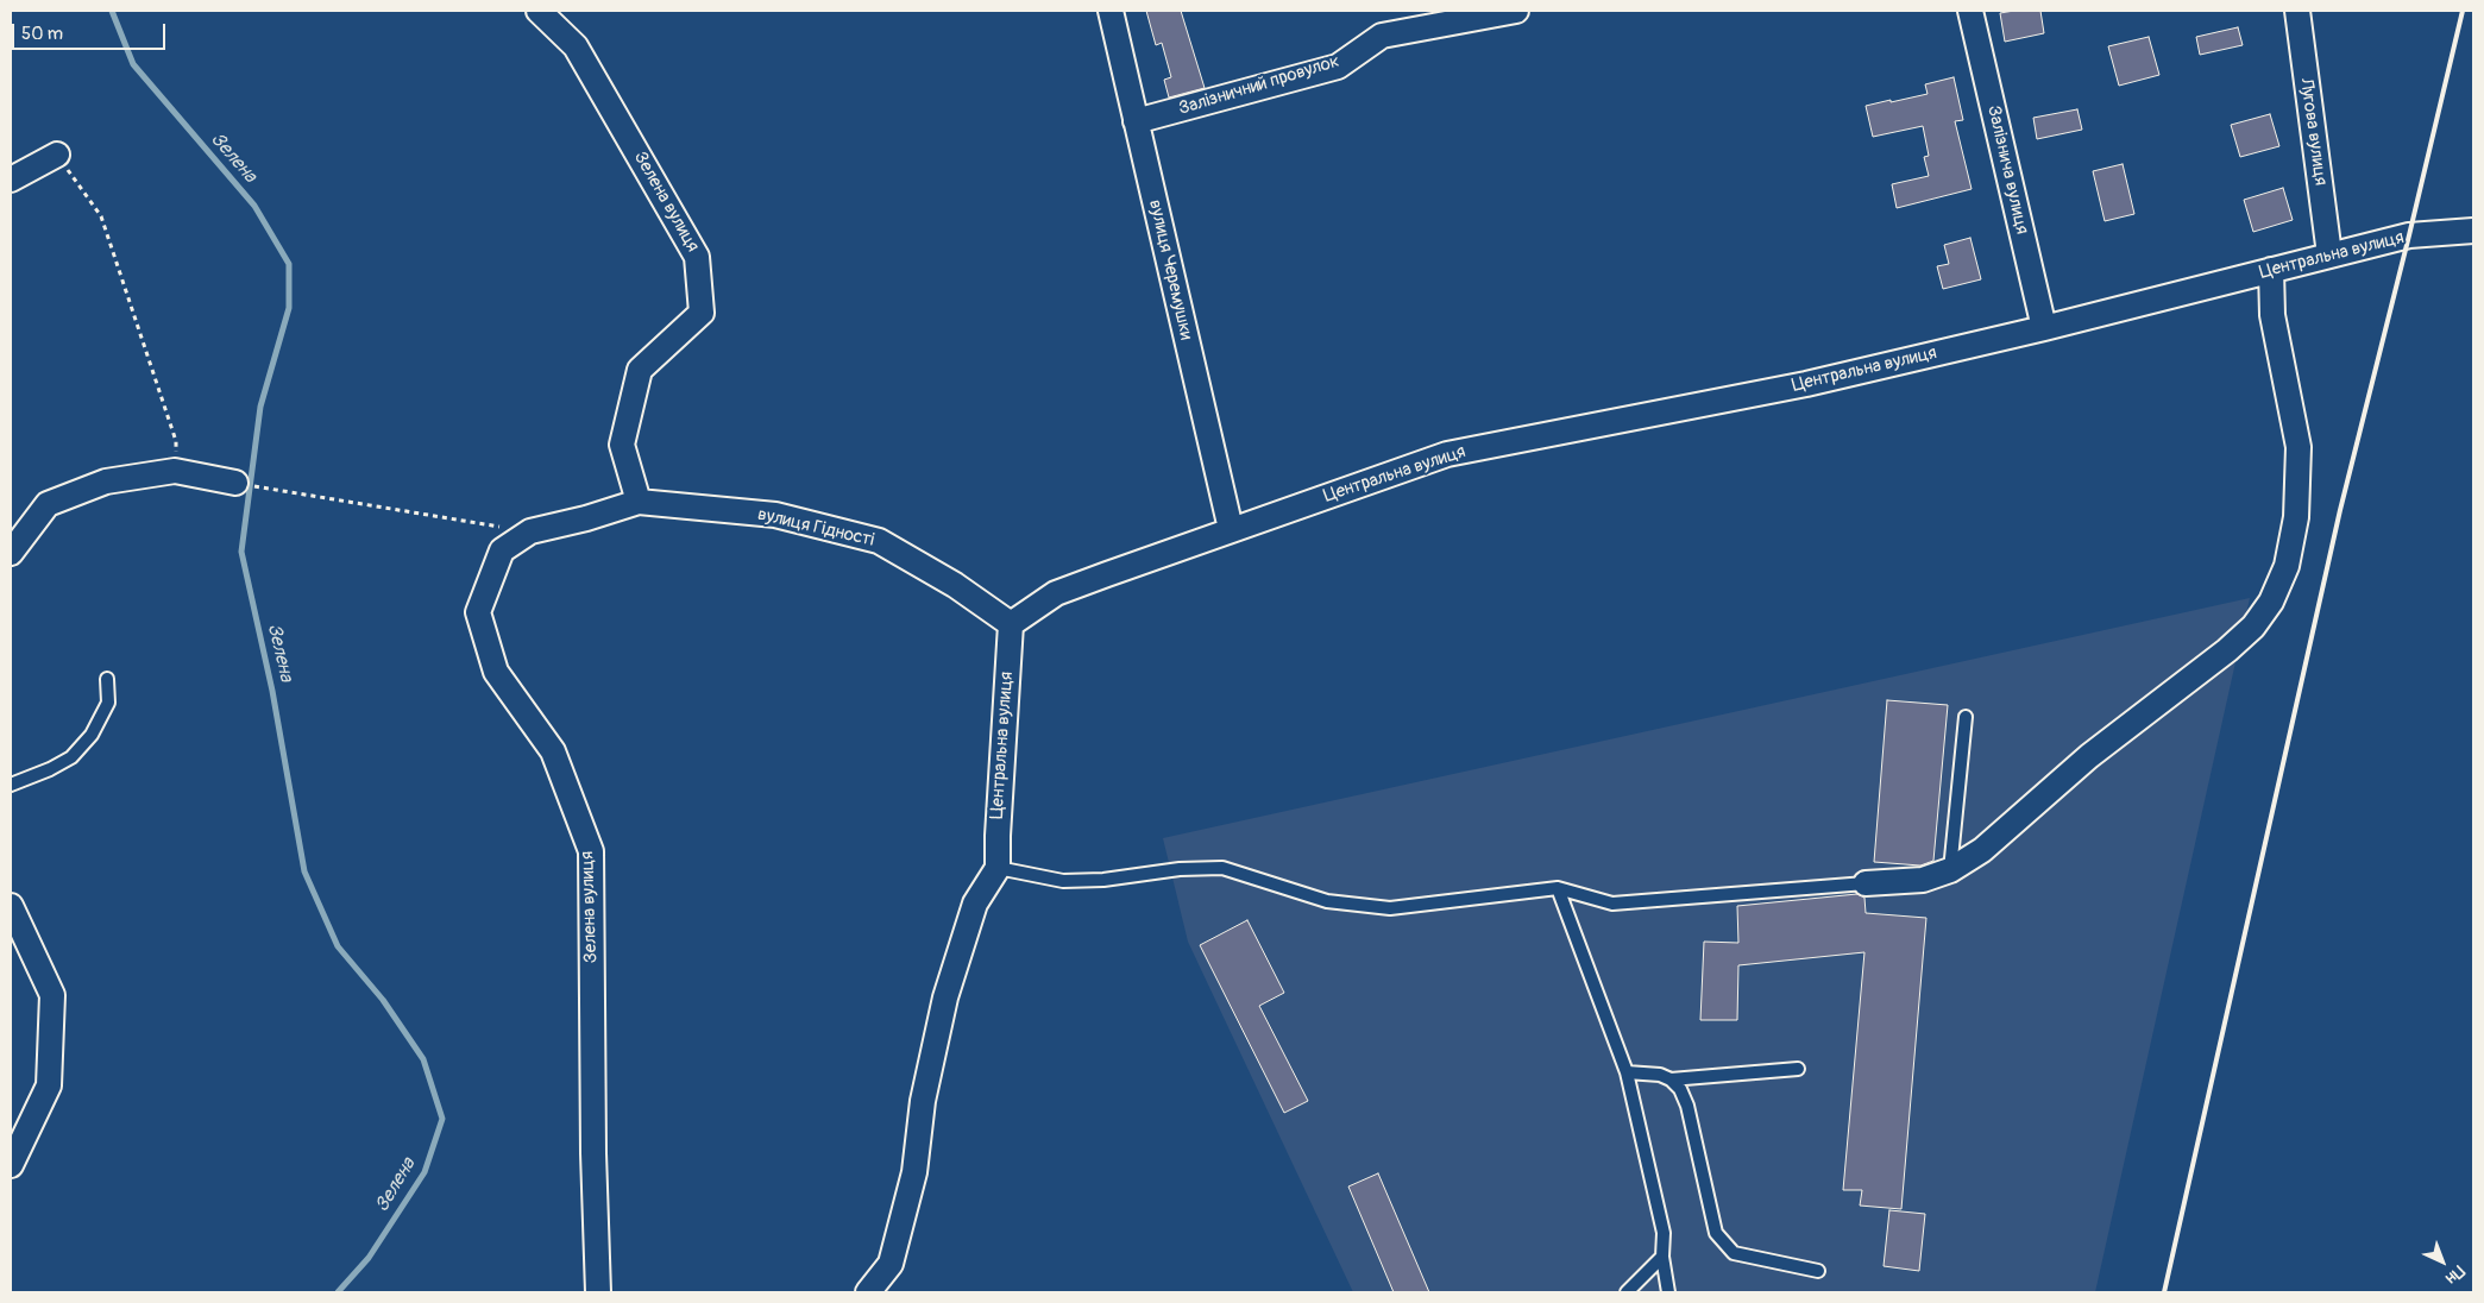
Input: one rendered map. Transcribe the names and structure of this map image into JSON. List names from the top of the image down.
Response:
{
  "streets": {
    "street": [
      "Залізничний провулок",
      "Лугова вулиця",
      "Залізнича вулиця",
      "Зелена вулиця",
      "Центральна вулиця",
      "вулиця Черемушки",
      "вулиця Гідності"
    ]
  },
  "crossings": [
    ["Залізничний провулок", "вулиця Черемушки"],
    ["Лугова вулиця", "Центральна вулиця"],
    ["Залізнича вулиця", "Центральна вулиця"],
    ["Зелена вулиця", "вулиця Гідності"],
    ["Центральна вулиця", "вулиця Черемушки"],
    ["Центральна вулиця", "вулиця Гідності"]
  ],
  "water": ["Зелена"],
  "scale_bar": "50 m",
  "north": "bottom right"
}
